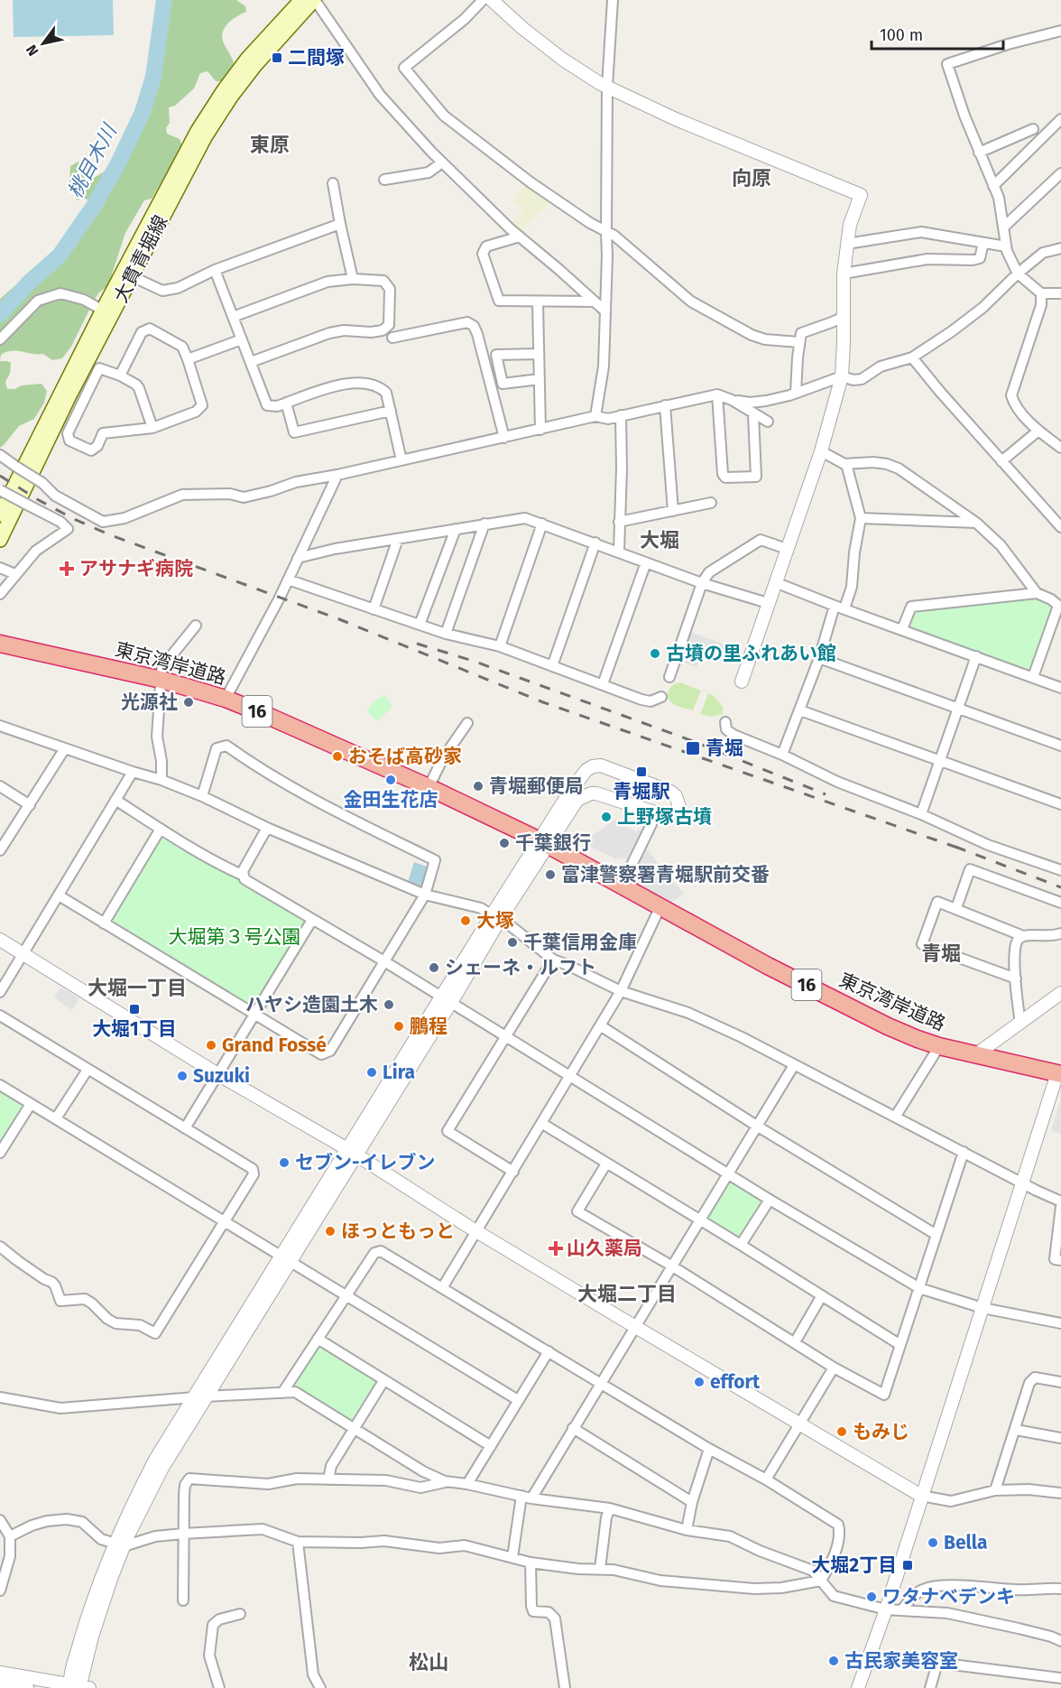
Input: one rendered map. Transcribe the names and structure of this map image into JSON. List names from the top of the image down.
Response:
{
  "streets": {
    "highway": ["東京湾岸道路", "16"],
    "main road": ["大貫青堀線"]
  },
  "districts": [
    "東原",
    "向原",
    "大堀",
    "青堀",
    "大堀一丁目",
    "大堀二丁目",
    "松山"
  ],
  "water": ["桃目木川"],
  "parks": ["大堀第３号公園"],
  "places": {
    "transit": [
      "二間塚",
      "青堀",
      "青堀駅",
      "大堀1丁目",
      "大堀2丁目"
    ],
    "health": ["アサナギ病院", "山久薬局"],
    "other": [
      "古墳の里ふれあい館",
      "光源社",
      "おそば高砂家",
      "金田生花店",
      "青堀郵便局",
      "上野塚古墳",
      "千葉銀行",
      "富津警察署青堀駅前交番",
      "大塚",
      "千葉信用金庫",
      "シェーネ・ルフト",
      "ハヤシ造園土木",
      "鵬程",
      "Grand Fossé",
      "Lira",
      "Suzuki",
      "セブン-イレブン",
      "ほっともっと",
      "effort",
      "もみじ",
      "Bella",
      "ワタナベデンキ",
      "古民家美容室"
    ]
  },
  "scale_bar": "100 m",
  "north": "bottom left"
}
